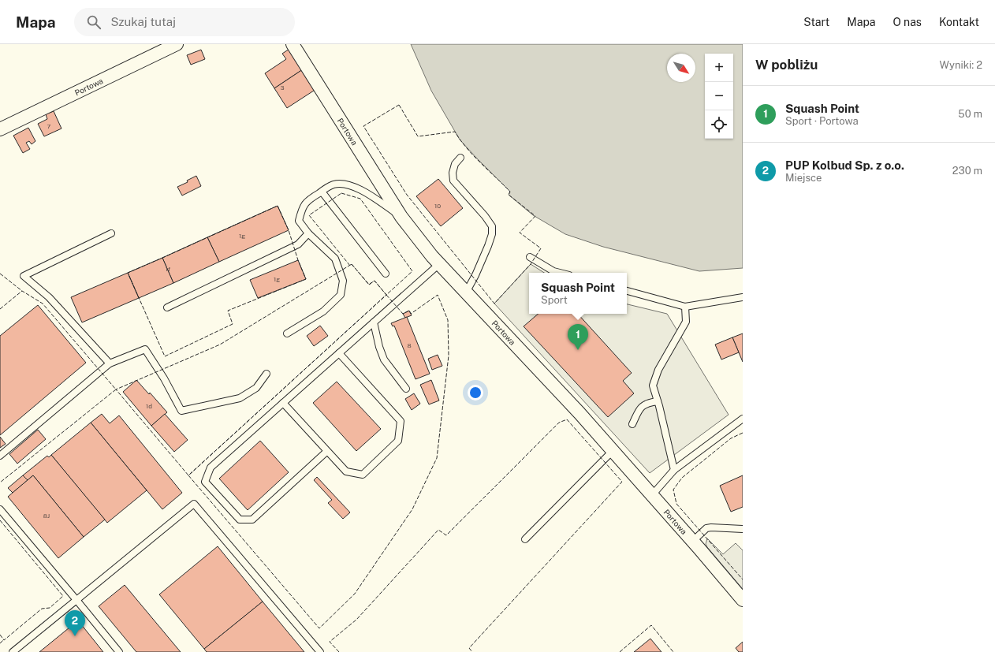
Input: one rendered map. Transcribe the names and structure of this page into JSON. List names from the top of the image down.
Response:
{
  "streets": {
    "street": ["Portowa"]
  },
  "house_numbers": [
    "3",
    "7",
    "10",
    "1g",
    "1f",
    "1g",
    "8",
    "1d",
    "8J"
  ],
  "north": "bottom right",
  "page": {
    "header": "Mapa",
    "search": "Szukaj tutaj",
    "nav": [
      "Start",
      "Mapa",
      "O nas",
      "Kontakt"
    ],
    "heading": ["W pobliżu", "Wyniki: 2"],
    "map_buttons": ["+", "−"],
    "list": [
      {
        "mark": "1",
        "name": "Squash Point",
        "note": "Sport · Portowa",
        "value": "50 m"
      },
      {
        "mark": "2",
        "name": "PUP Kolbud Sp. z o.o.",
        "note": "Miejsce",
        "value": "230 m"
      }
    ],
    "popup": ["Squash Point", "Sport"],
    "pins": ["1", "2"]
  }
}
